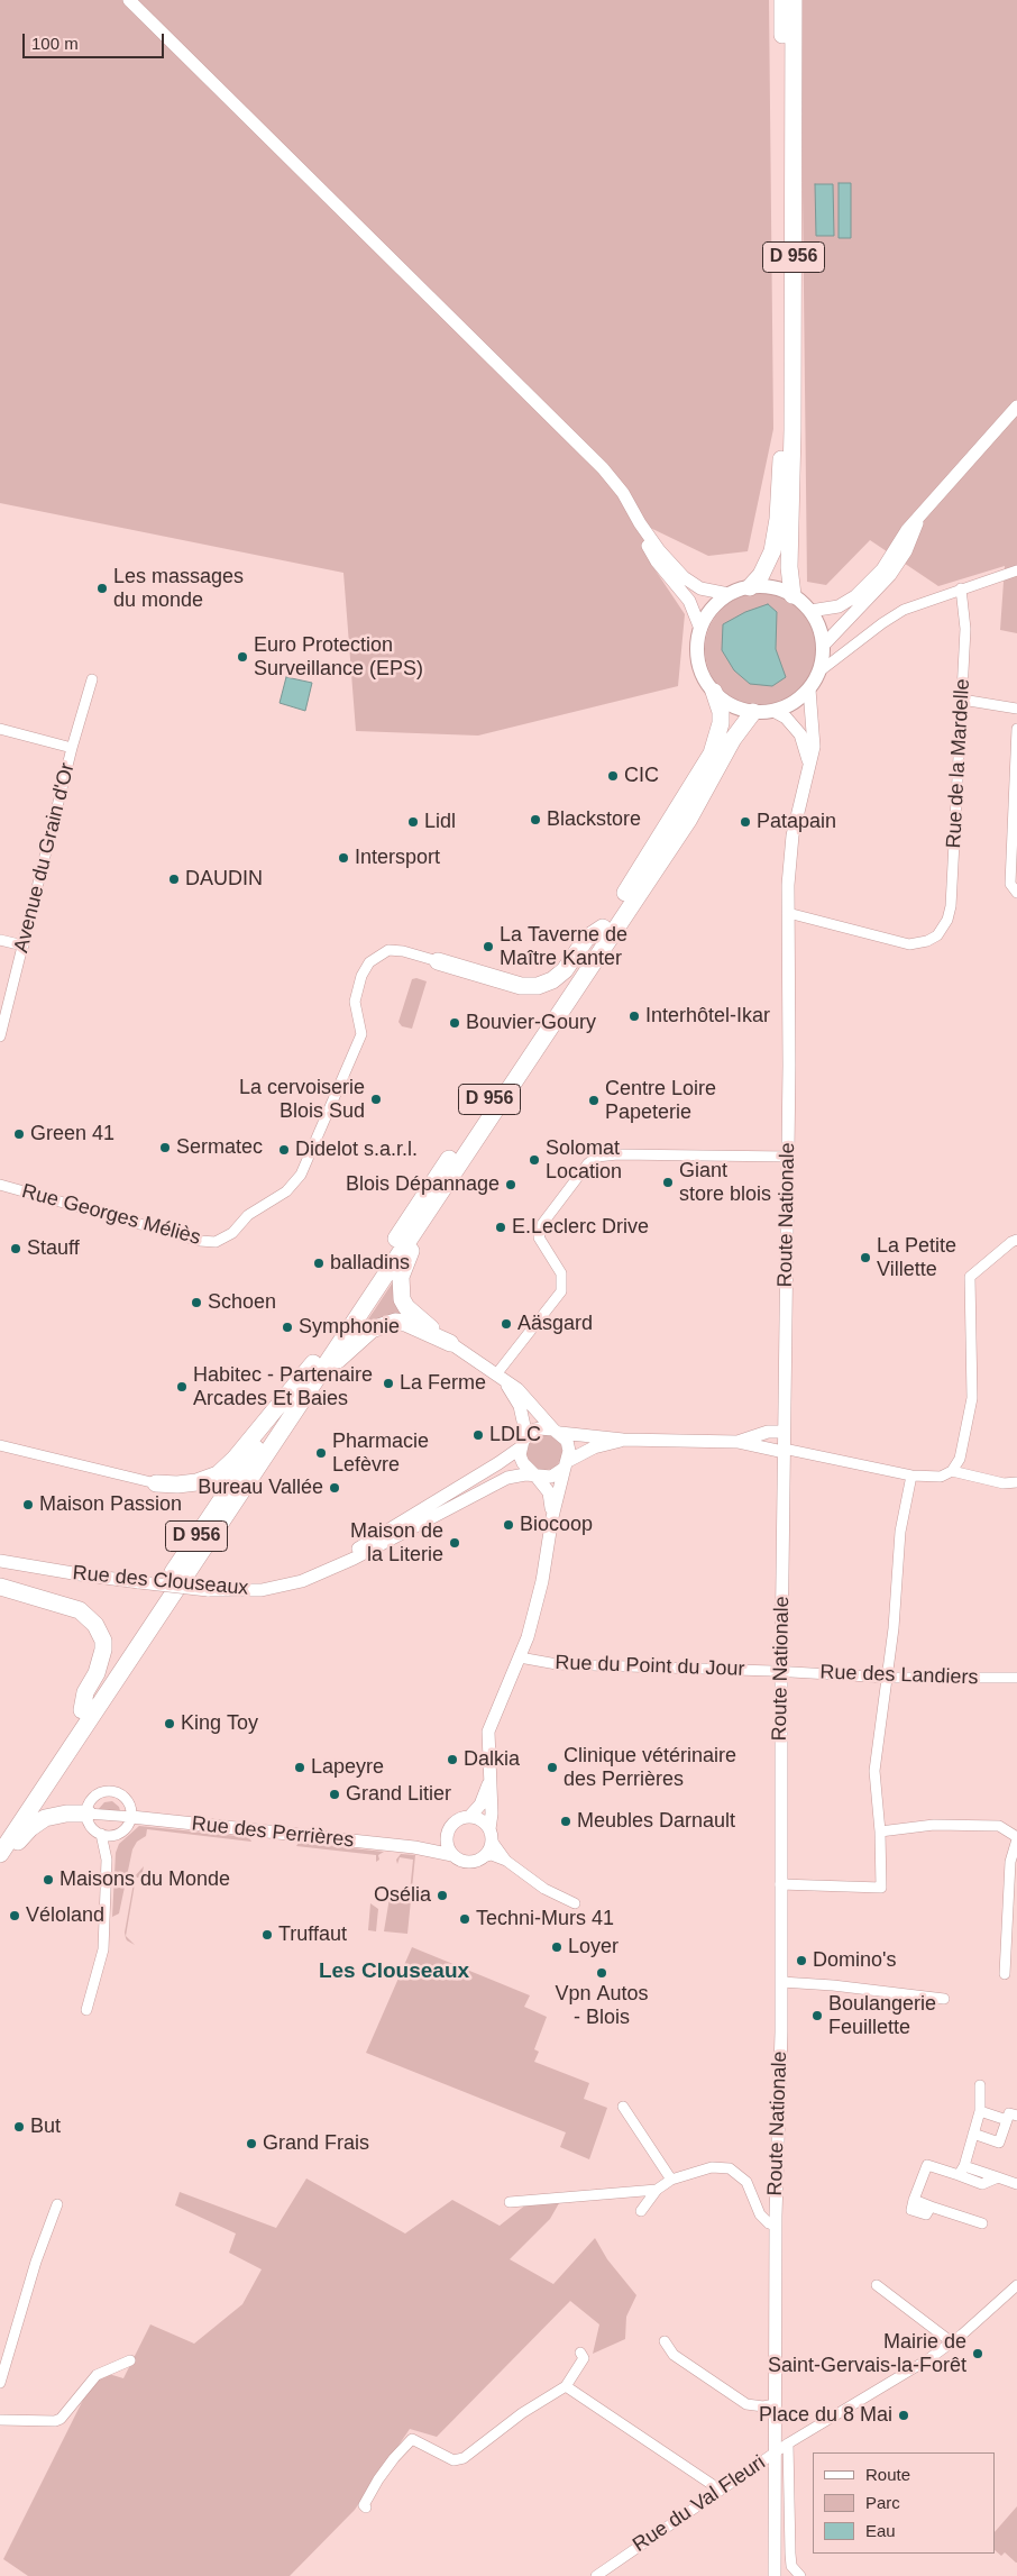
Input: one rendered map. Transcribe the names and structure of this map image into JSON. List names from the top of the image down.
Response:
{
  "streets": {
    "highway": ["D 956"],
    "main road": ["Route Nationale", "Rue des Clouseaux", "Rue des Perrières"],
    "street": [
      "Rue de la Mardelle",
      "Avenue du Grain d'Or",
      "Rue Georges Méliès",
      "Rue du Point du Jour",
      "Rue des Landiers",
      "Rue du Val Fleuri"
    ]
  },
  "crossings": [
    ["D 956", "Route Nationale"],
    ["Rue de la Mardelle", "Route Nationale"],
    ["Route Nationale", "Rue du Point du Jour"],
    ["Route Nationale", "Rue des Landiers"],
    ["Route Nationale", "Rue du Val Fleuri"],
    ["Rue du Point du Jour", "Rue des Landiers"]
  ],
  "districts": ["Les Clouseaux"],
  "places": [
    "Les massages du monde",
    "Euro Protection Surveillance (EPS)",
    "CIC",
    "Blackstore",
    "Lidl",
    "Patapain",
    "Intersport",
    "DAUDIN",
    "La Taverne de Maître Kanter",
    "Interhôtel-Ikar",
    "Bouvier-Goury",
    "La cervoiserie Blois Sud",
    "Centre Loire Papeterie",
    "Green 41",
    "Sermatec",
    "Didelot s.a.r.l.",
    "Solomat Location",
    "Giant store blois",
    "Blois Dépannage",
    "E.Leclerc Drive",
    "Stauff",
    "La Petite Villette",
    "balladins",
    "Schoen",
    "Aäsgard",
    "Symphonie",
    "La Ferme",
    "Habitec - Partenaire Arcades Et Baies",
    "LDLC",
    "Pharmacie Lefèvre",
    "Bureau Vallée",
    "Maison Passion",
    "Biocoop",
    "Maison de la Literie",
    "King Toy",
    "Dalkia",
    "Lapeyre",
    "Clinique vétérinaire des Perrières",
    "Grand Litier",
    "Meubles Darnault",
    "Maisons du Monde",
    "Osélia",
    "Véloland",
    "Techni-Murs 41",
    "Truffaut",
    "Loyer",
    "Domino's",
    "Vpn Autos - Blois",
    "Boulangerie Feuillette",
    "But",
    "Grand Frais",
    "Mairie de Saint-Gervais-la-Forêt",
    "Place du 8 Mai"
  ],
  "legend": ["Route", "Parc", "Eau"],
  "scale_bar": "100 m"
}
